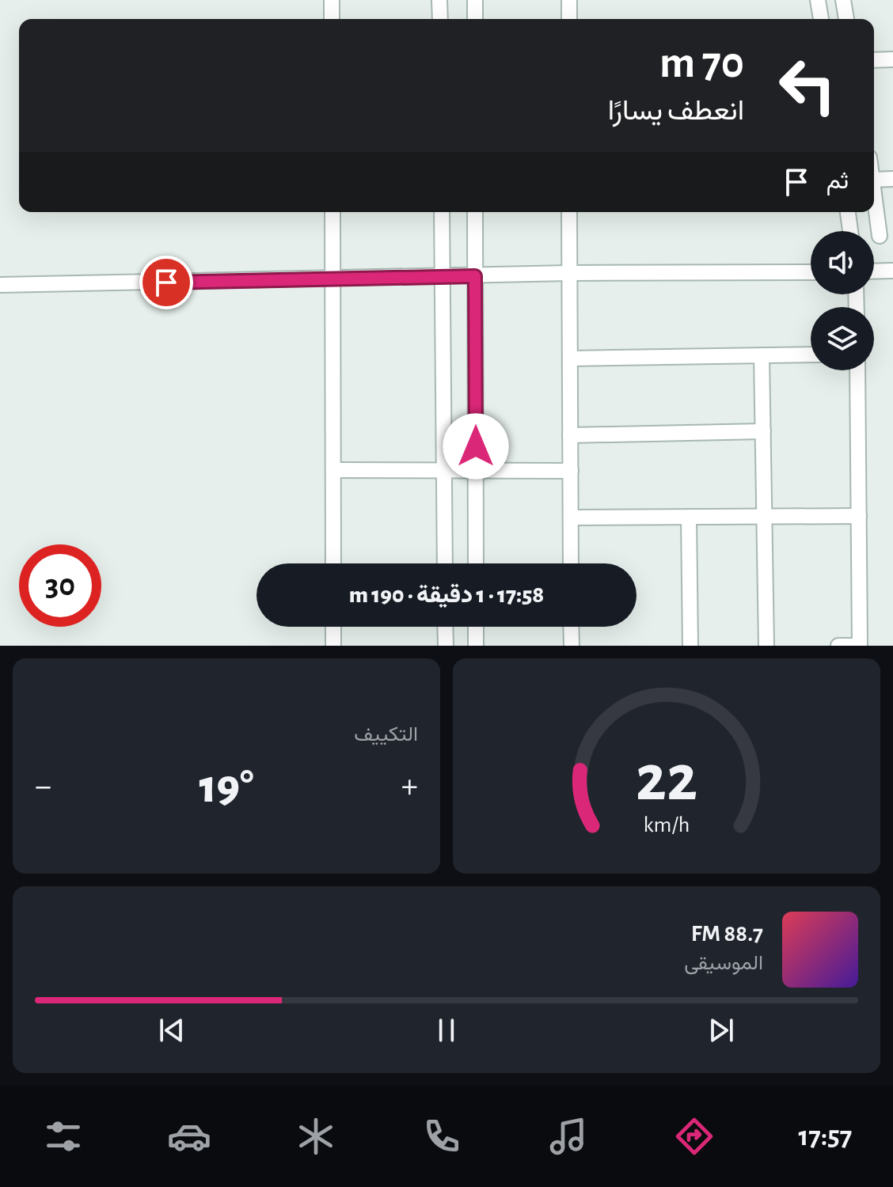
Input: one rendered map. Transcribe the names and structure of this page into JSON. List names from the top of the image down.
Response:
{
  "page": {
    "turn": ["70 m", "انعطف يسارًا"],
    "then": "ثم",
    "limit": "30",
    "trip": "17:58 · 1 دقيقة · 190 m",
    "tile": "التكييف",
    "heat": ["−", "19°", "+"],
    "song": ["88.7 FM", "الموسيقى"],
    "tabs": "17:57",
    "gauge": ["22", "km/h"]
  }
}
